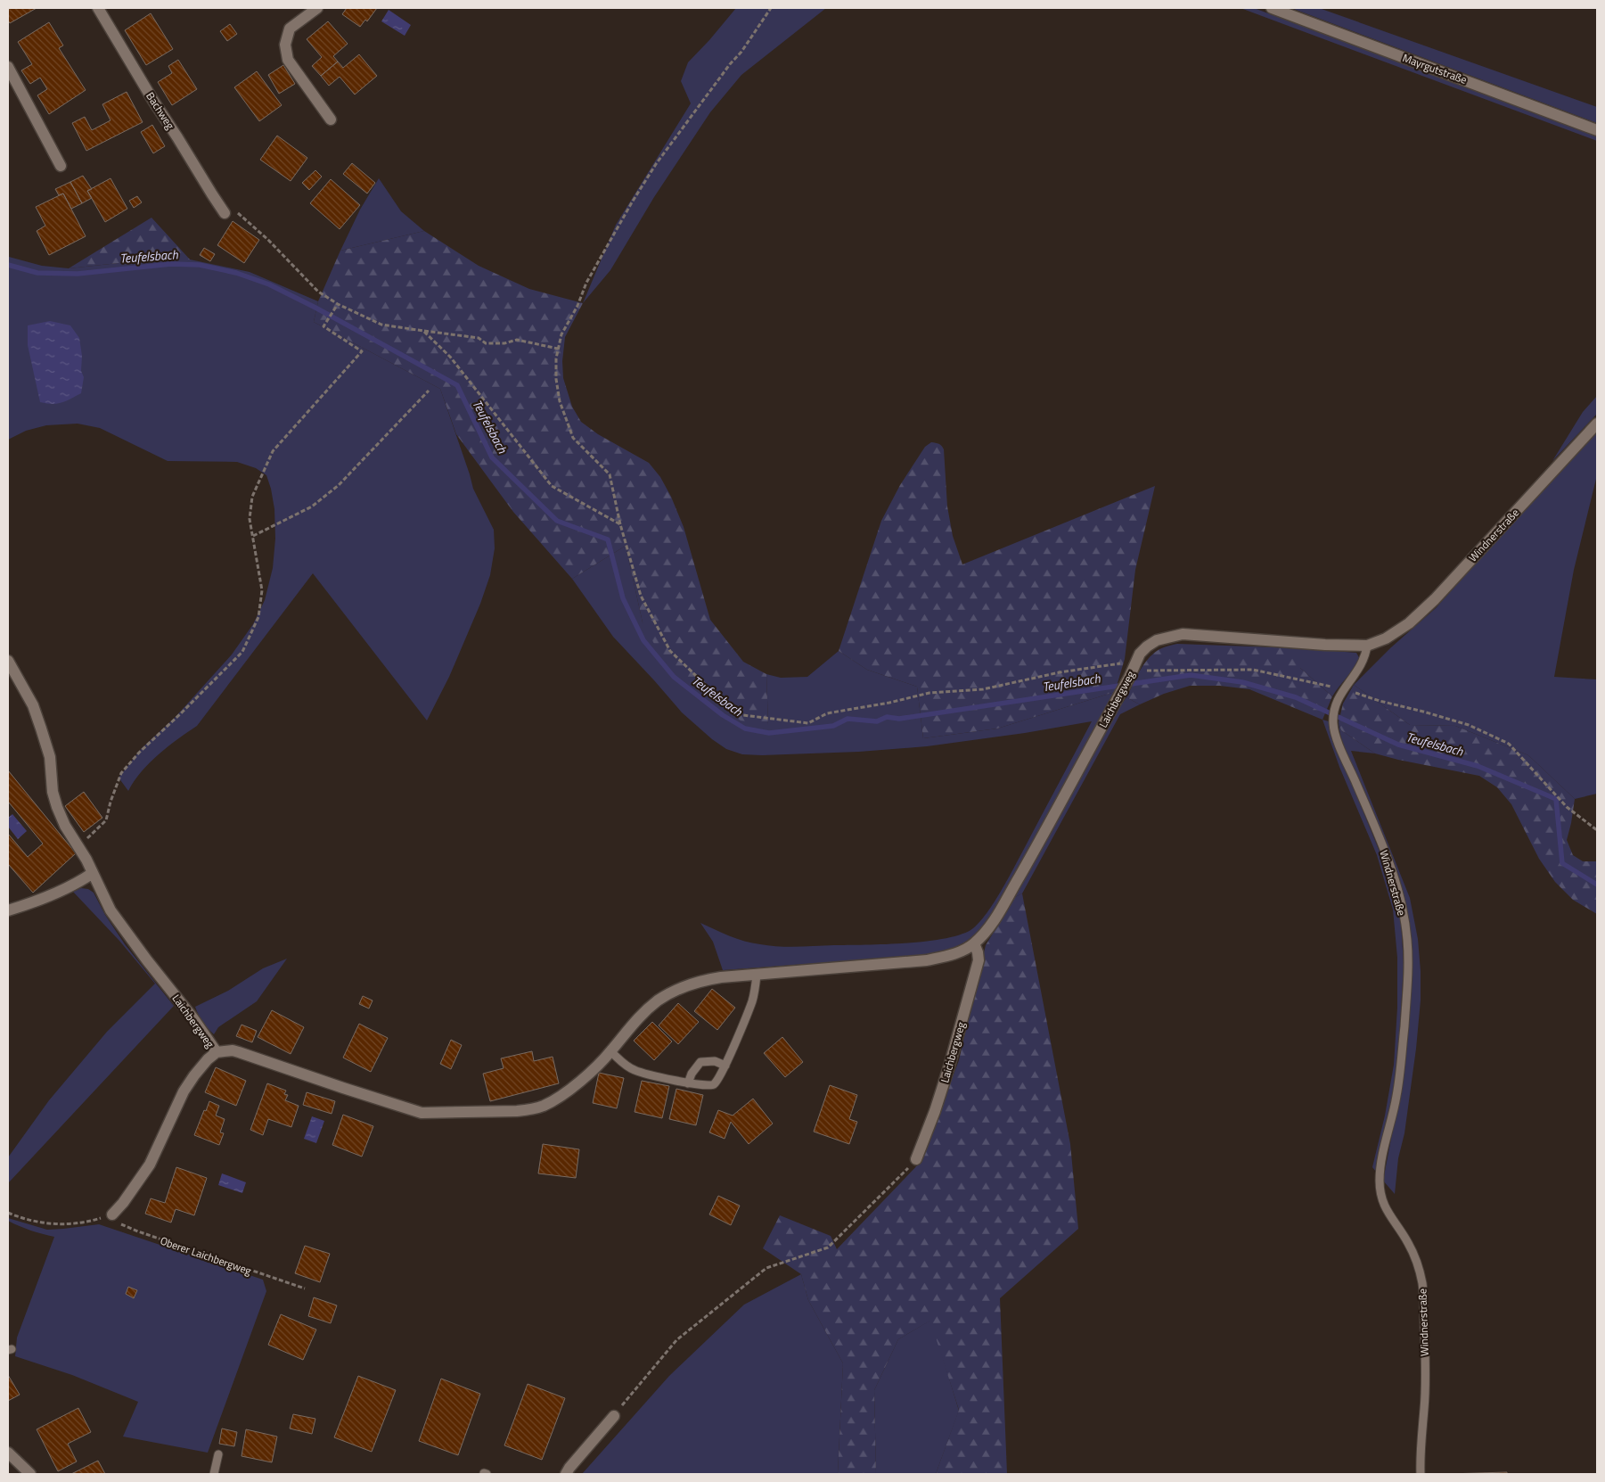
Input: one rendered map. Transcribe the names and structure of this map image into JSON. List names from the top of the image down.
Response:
{
  "streets": {
    "street": [
      "Mayrgutstraße",
      "Bachweg",
      "Windnerstraße",
      "Laichbergweg"
    ],
    "path": ["Oberer Laichbergweg"]
  },
  "crossings": [
    ["Windnerstraße", "Laichbergweg"]
  ],
  "water": ["Teufelsbach"]
}
